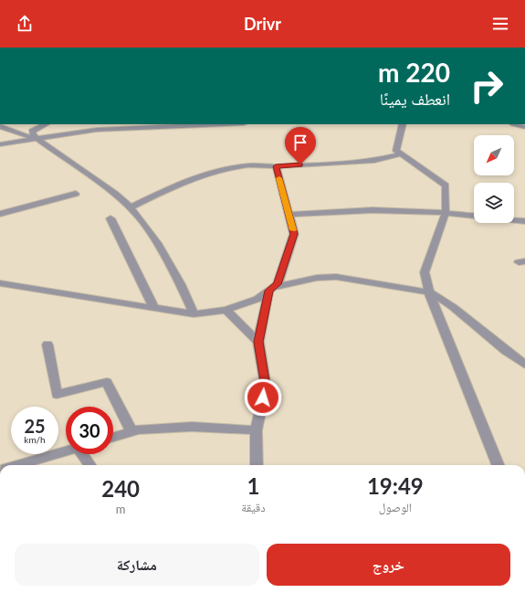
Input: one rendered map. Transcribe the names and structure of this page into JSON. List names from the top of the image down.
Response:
{
  "north": "bottom left",
  "page": {
    "header": "Drivr",
    "turn": ["220 m", "انعطف يمينًا"],
    "speed": "25 km/h",
    "limit": "30",
    "eta": [
      "19:49",
      "الوصول",
      "1",
      "دقيقة",
      "240",
      "m"
    ],
    "buttons": ["خروج", "مشاركة"]
  }
}
